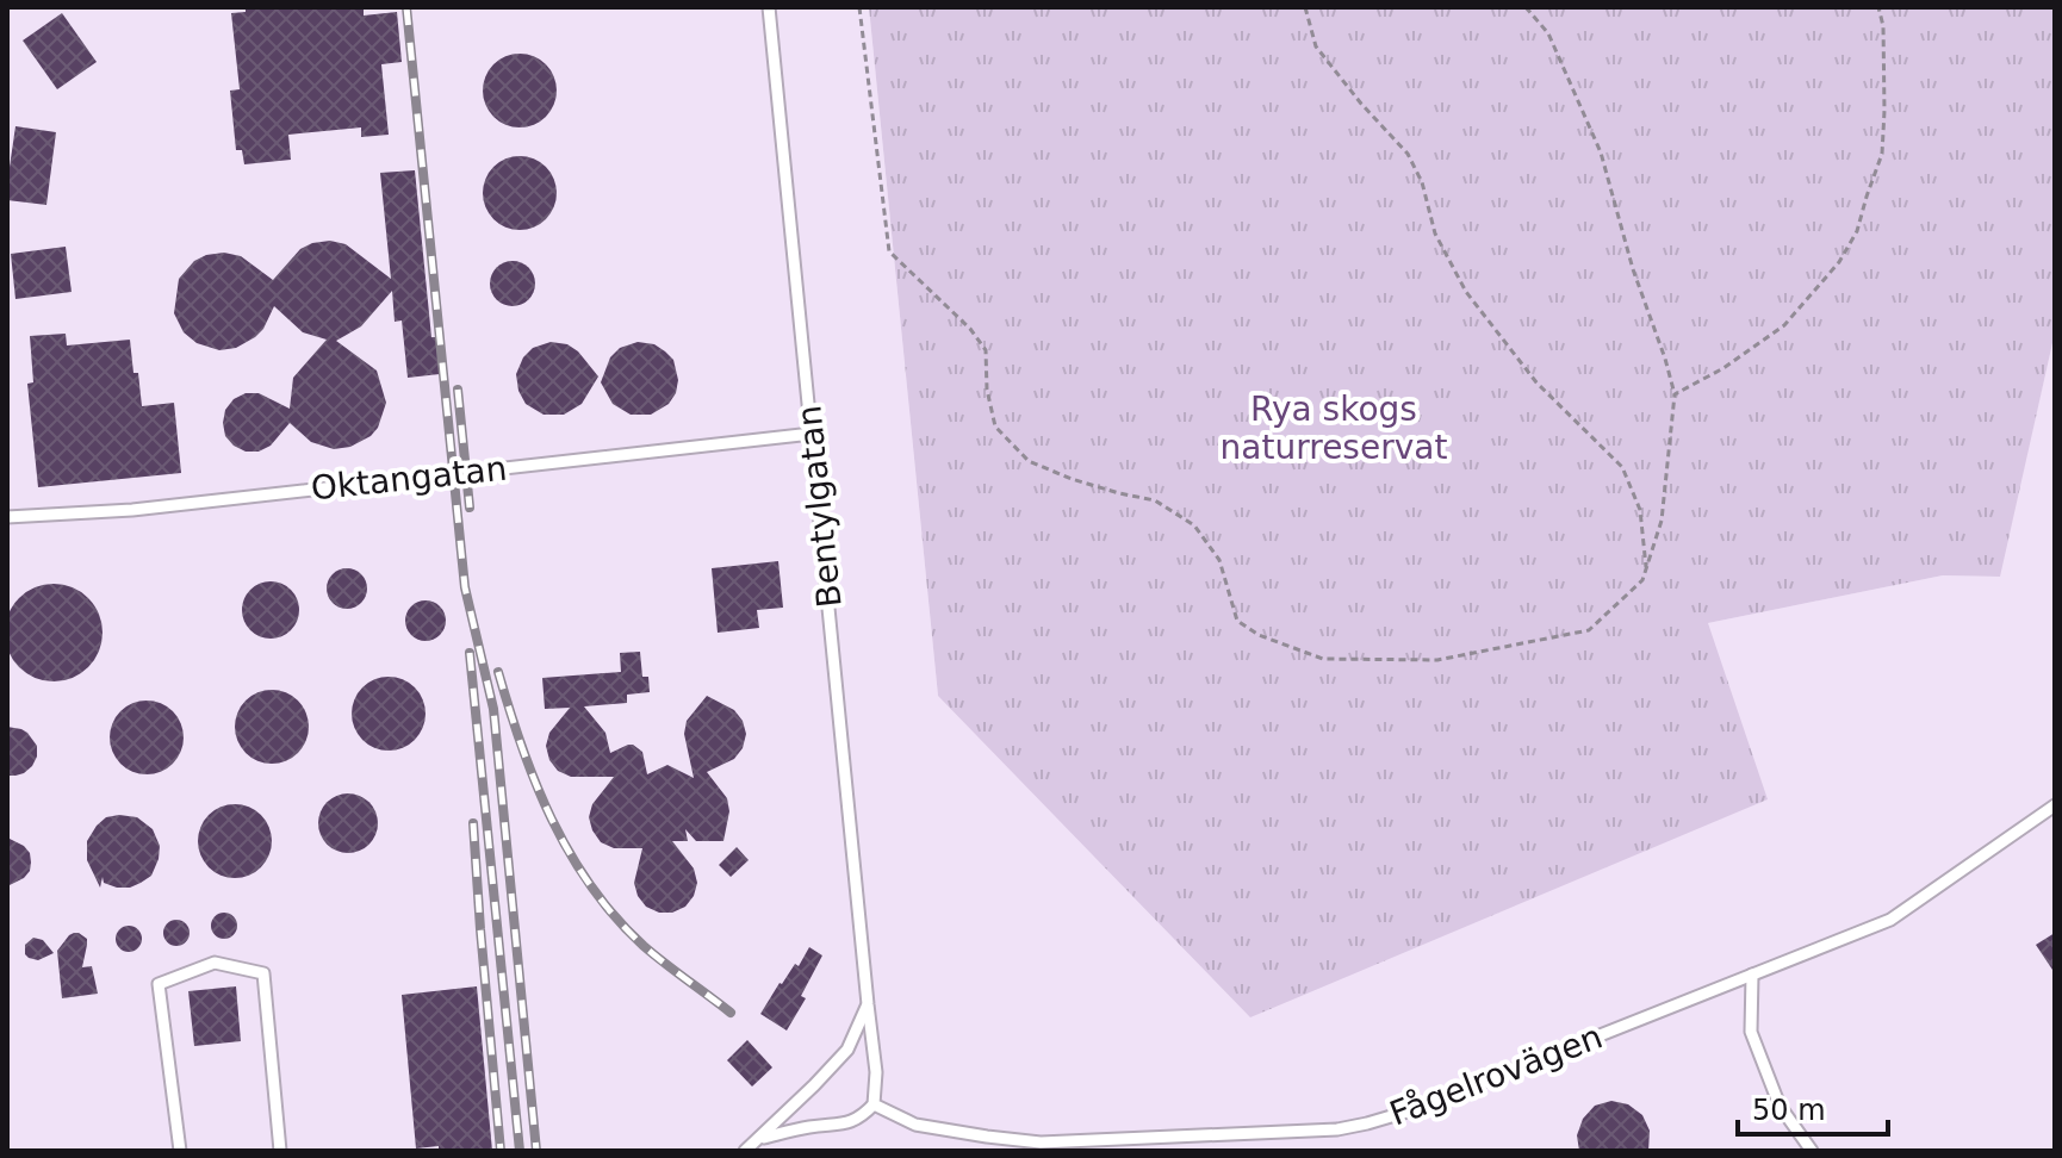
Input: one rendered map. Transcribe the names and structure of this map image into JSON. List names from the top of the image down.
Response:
{
  "streets": {
    "lane": ["Oktangatan", "Bentylgatan", "Fågelrovägen"]
  },
  "crossings": [
    ["Oktangatan", "Bentylgatan"]
  ],
  "parks": ["Rya skogs naturreservat"],
  "scale_bar": "50 m"
}
